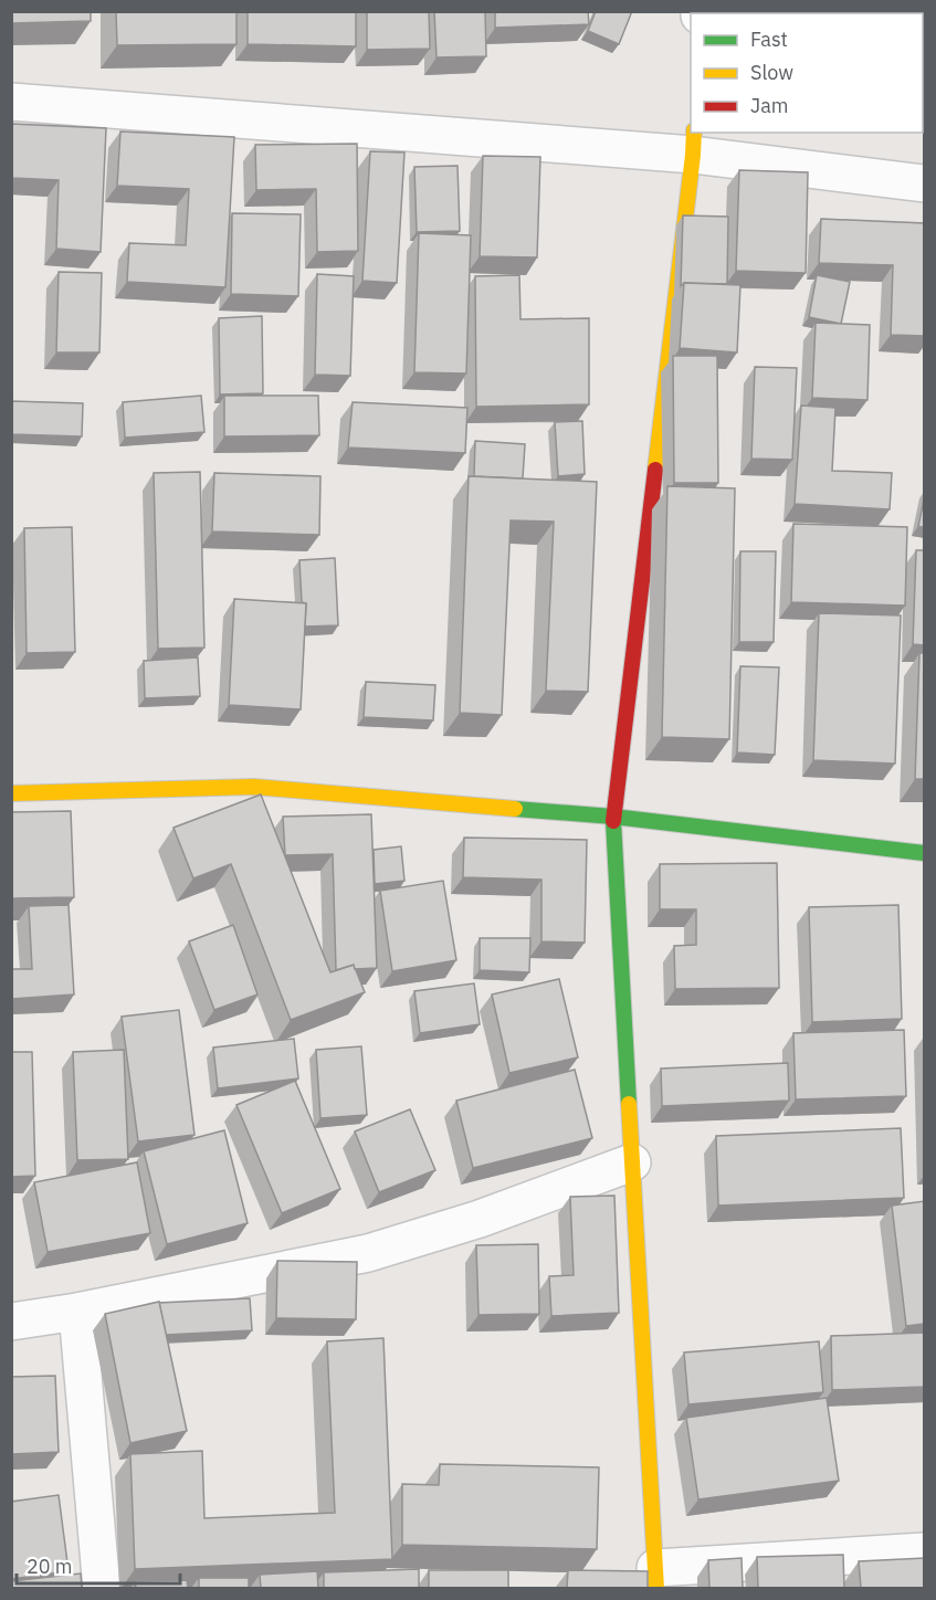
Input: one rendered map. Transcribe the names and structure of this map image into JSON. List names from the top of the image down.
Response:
{
  "legend": ["Fast", "Slow", "Jam"],
  "scale_bar": "20 m"
}
